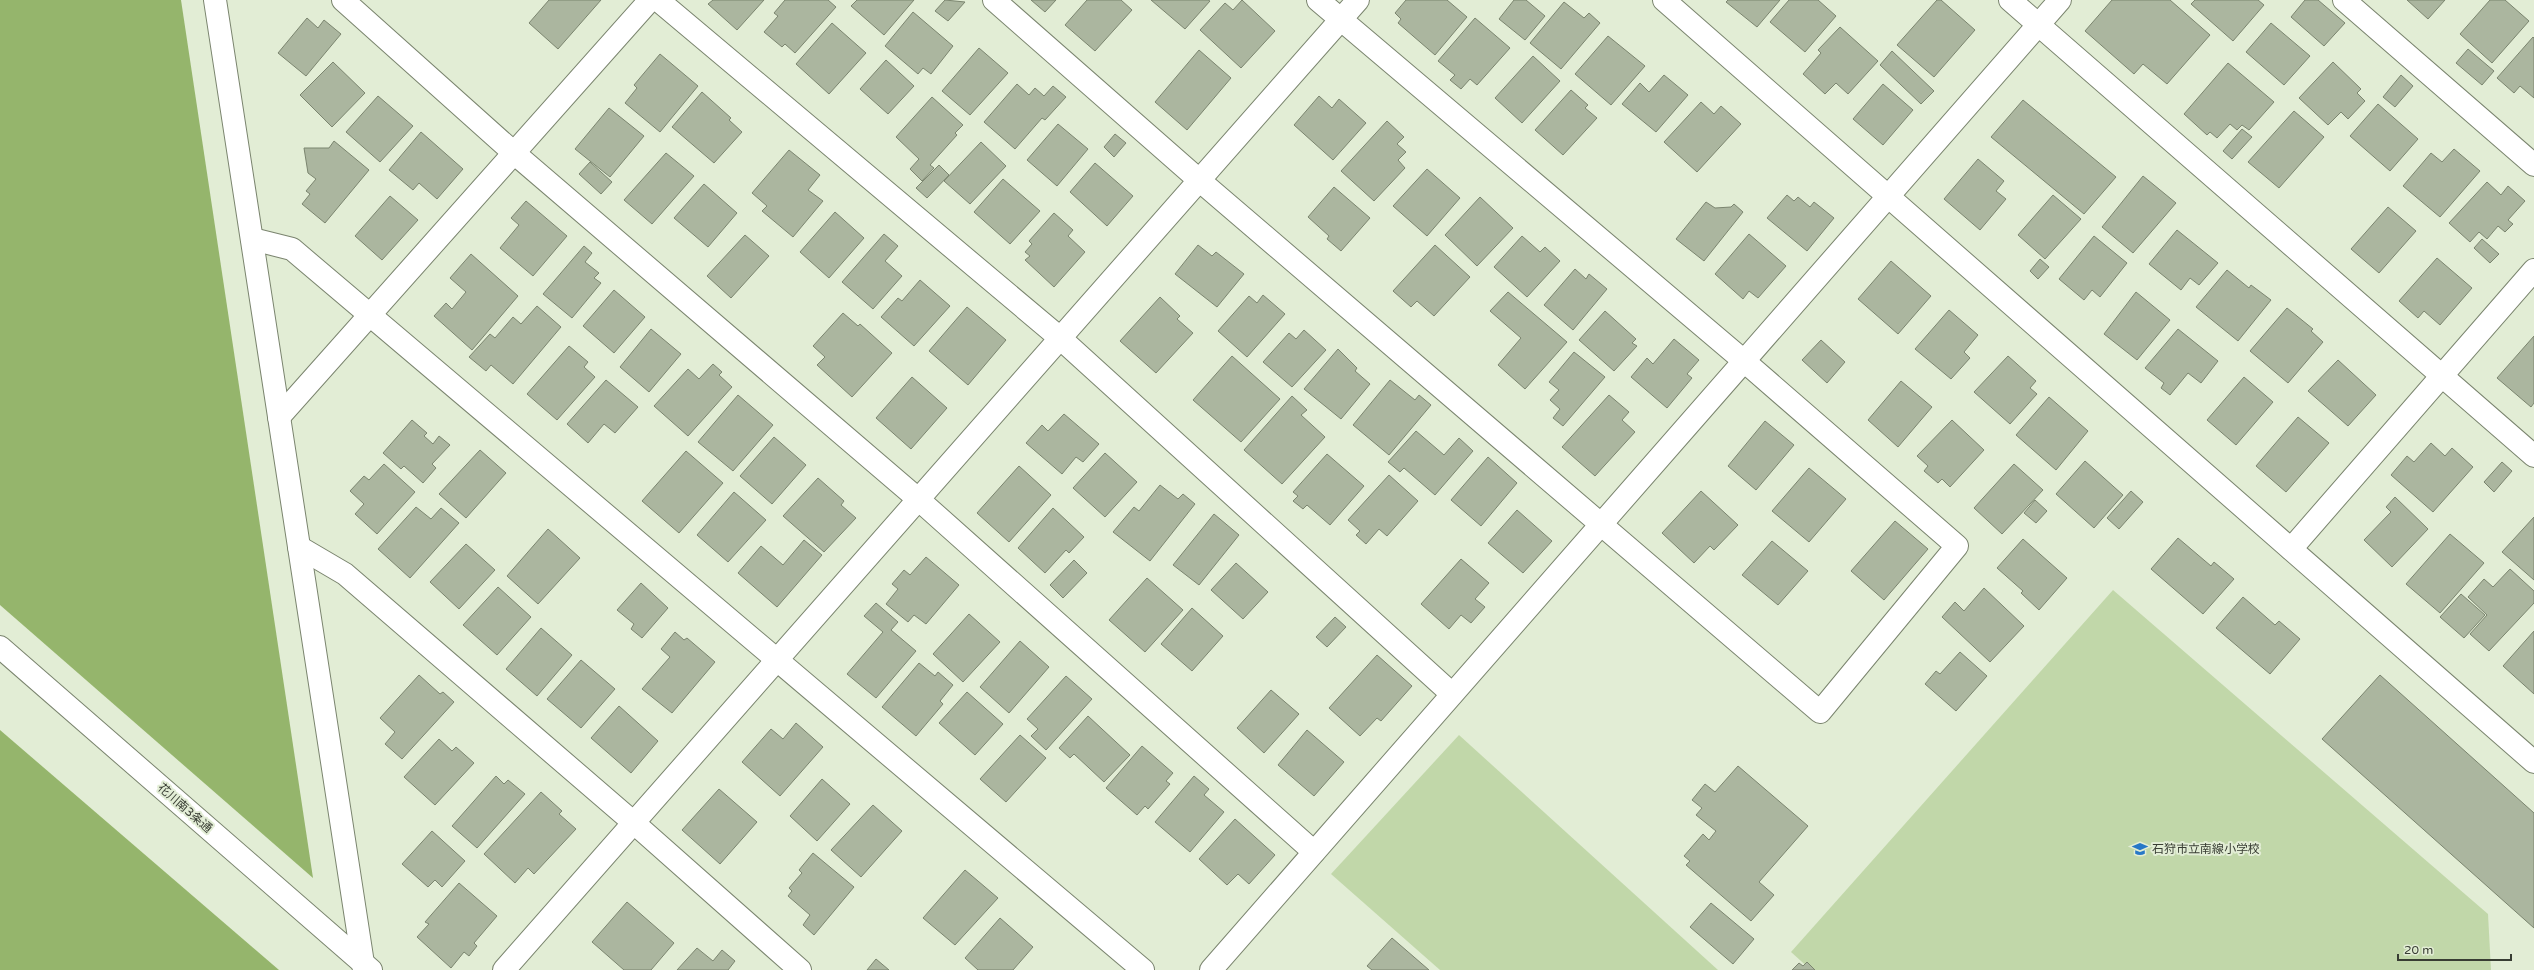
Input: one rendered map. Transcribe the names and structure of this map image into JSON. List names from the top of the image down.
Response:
{
  "streets": {
    "street": ["花川南3条通"]
  },
  "places": {
    "school or university": ["石狩市立南線小学校"]
  },
  "scale_bar": "20 m"
}
